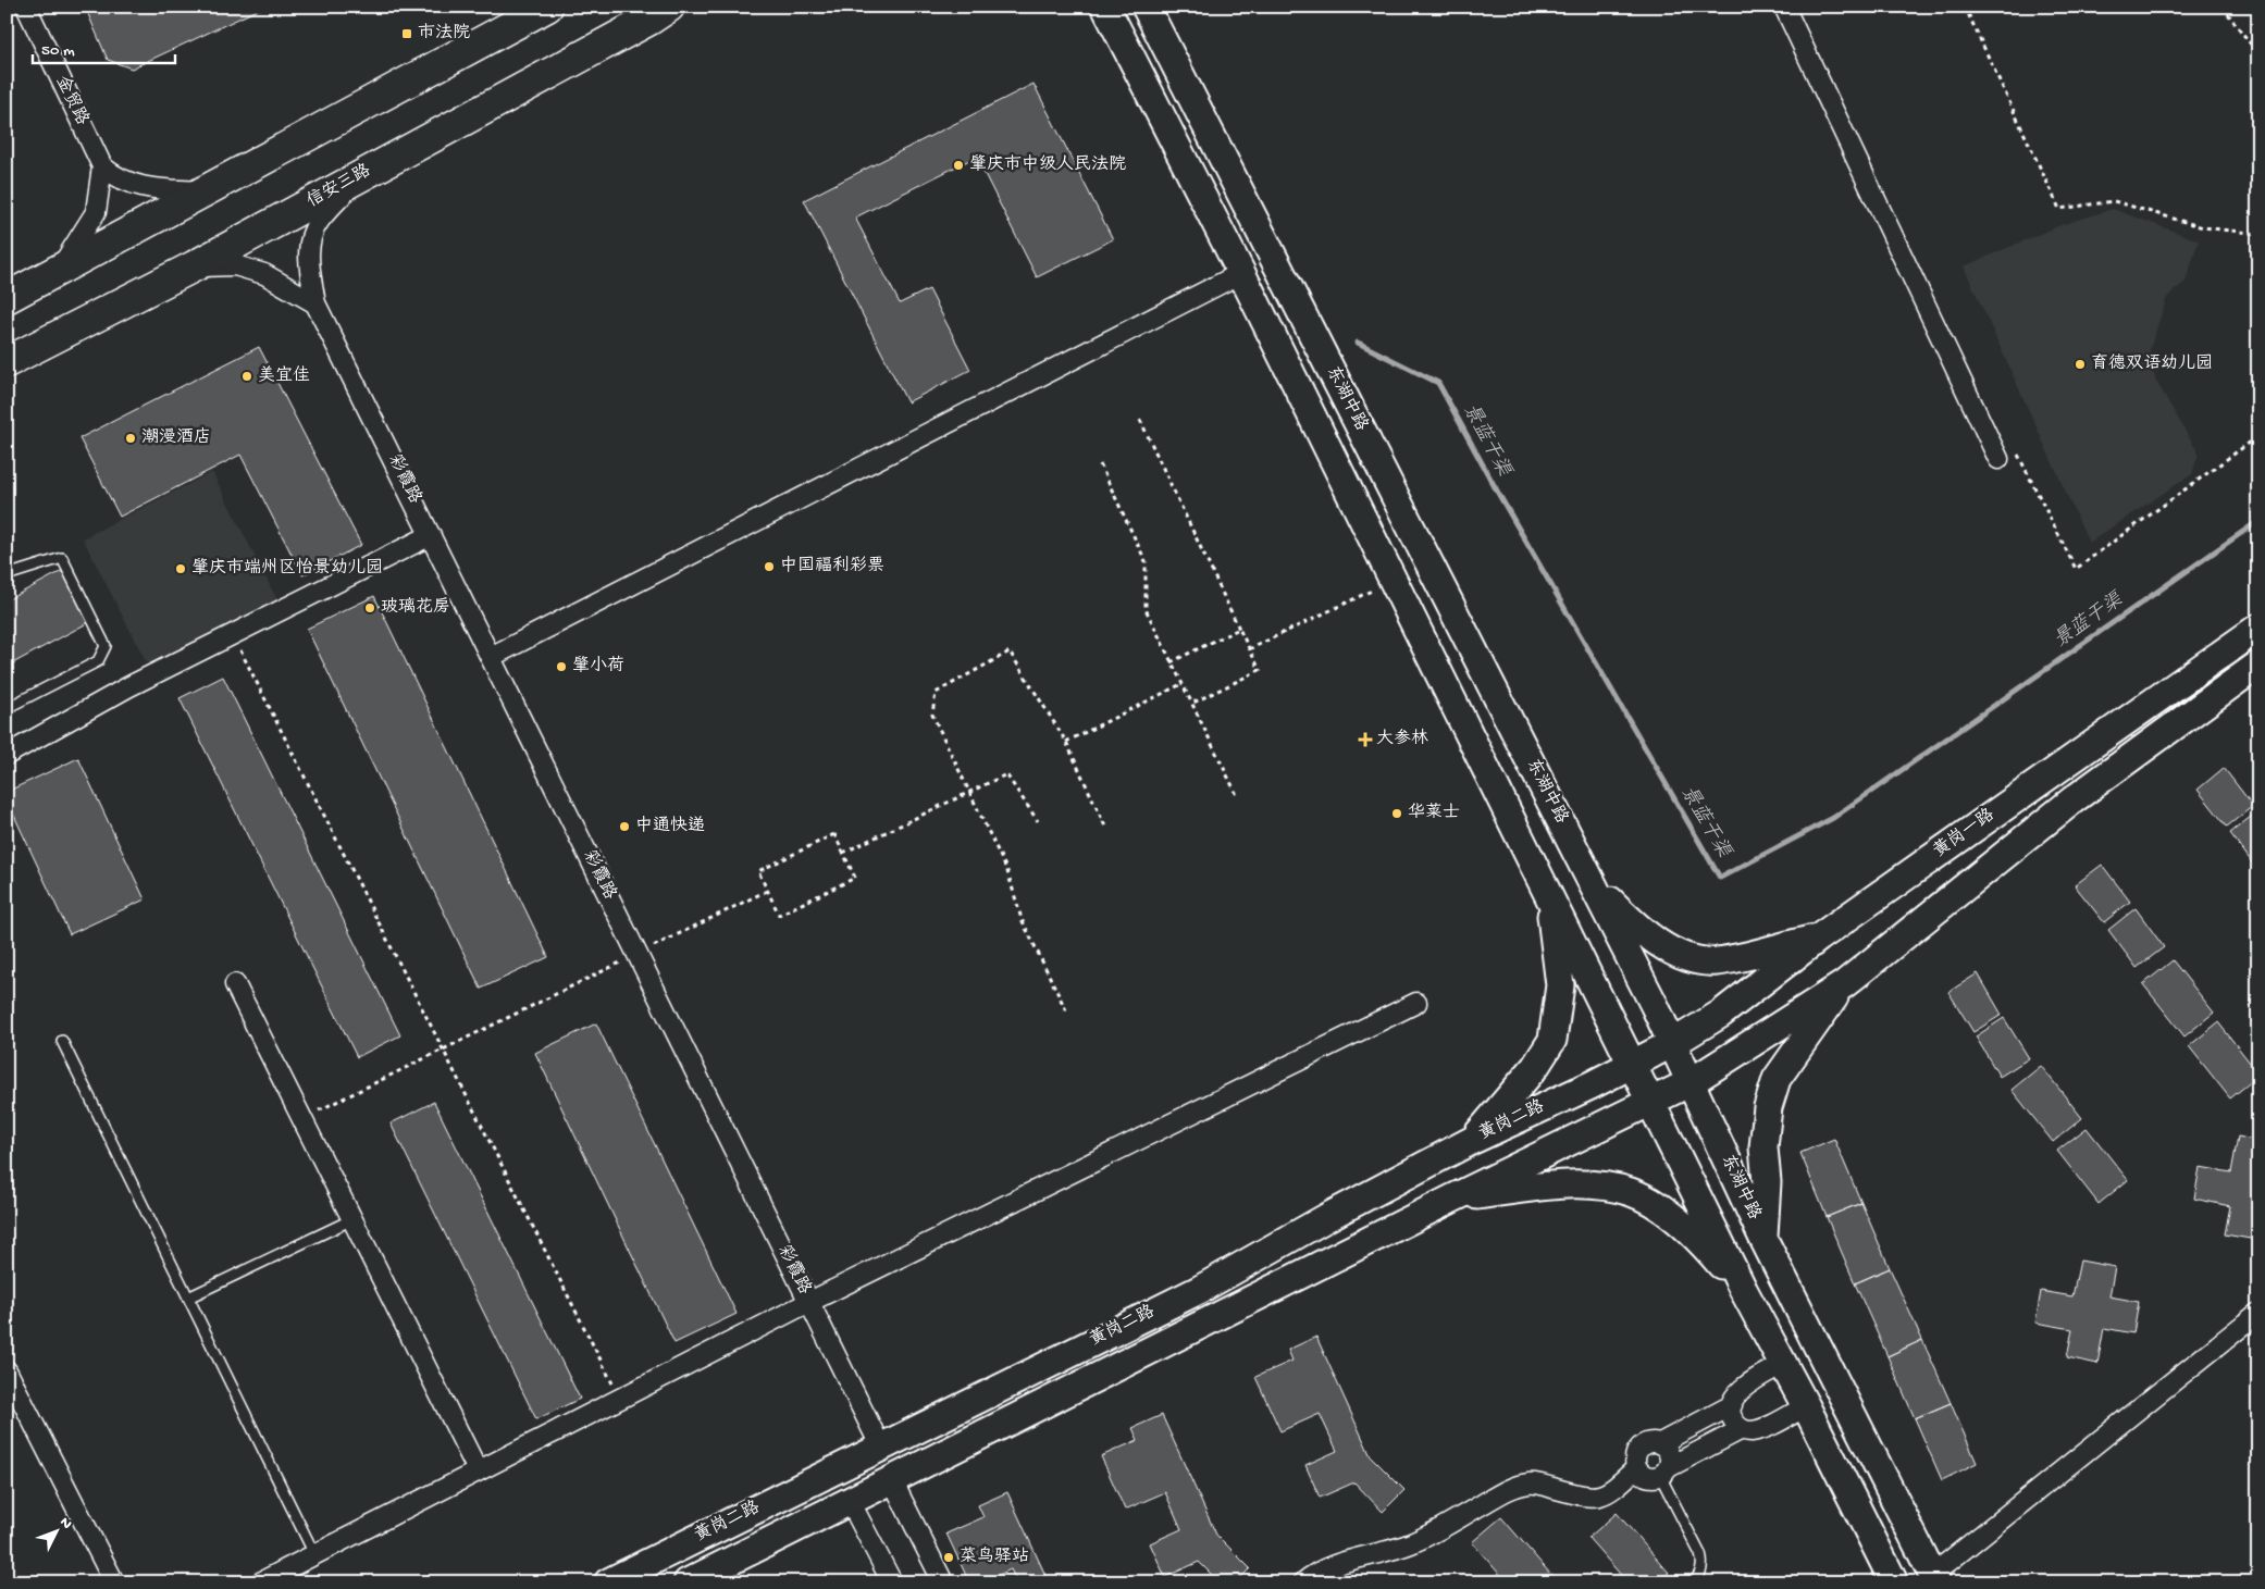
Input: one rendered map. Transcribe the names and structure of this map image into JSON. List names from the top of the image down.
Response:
{
  "streets": {
    "main road": [
      "信安三路",
      "东湖中路",
      "黄岗一路",
      "黄岗二路"
    ],
    "street": ["金贸路", "彩霞路"]
  },
  "crossings": [
    ["信安三路", "彩霞路"],
    ["东湖中路", "黄岗一路"],
    ["东湖中路", "黄岗二路"],
    ["彩霞路", "黄岗二路"],
    ["黄岗一路", "黄岗二路"]
  ],
  "water": ["景蓝干渠"],
  "places": {
    "transit": ["市法院"],
    "other": [
      "肇庆市中级人民法院",
      "育德双语幼儿园",
      "美宜佳",
      "潮漫酒店",
      "中国福利彩票",
      "肇庆市端州区怡景幼儿园",
      "玻璃花房",
      "肇小荷",
      "华莱士",
      "中通快递",
      "菜鸟驿站"
    ],
    "health": ["大参林"]
  },
  "scale_bar": "50 m",
  "north": "top right"
}
